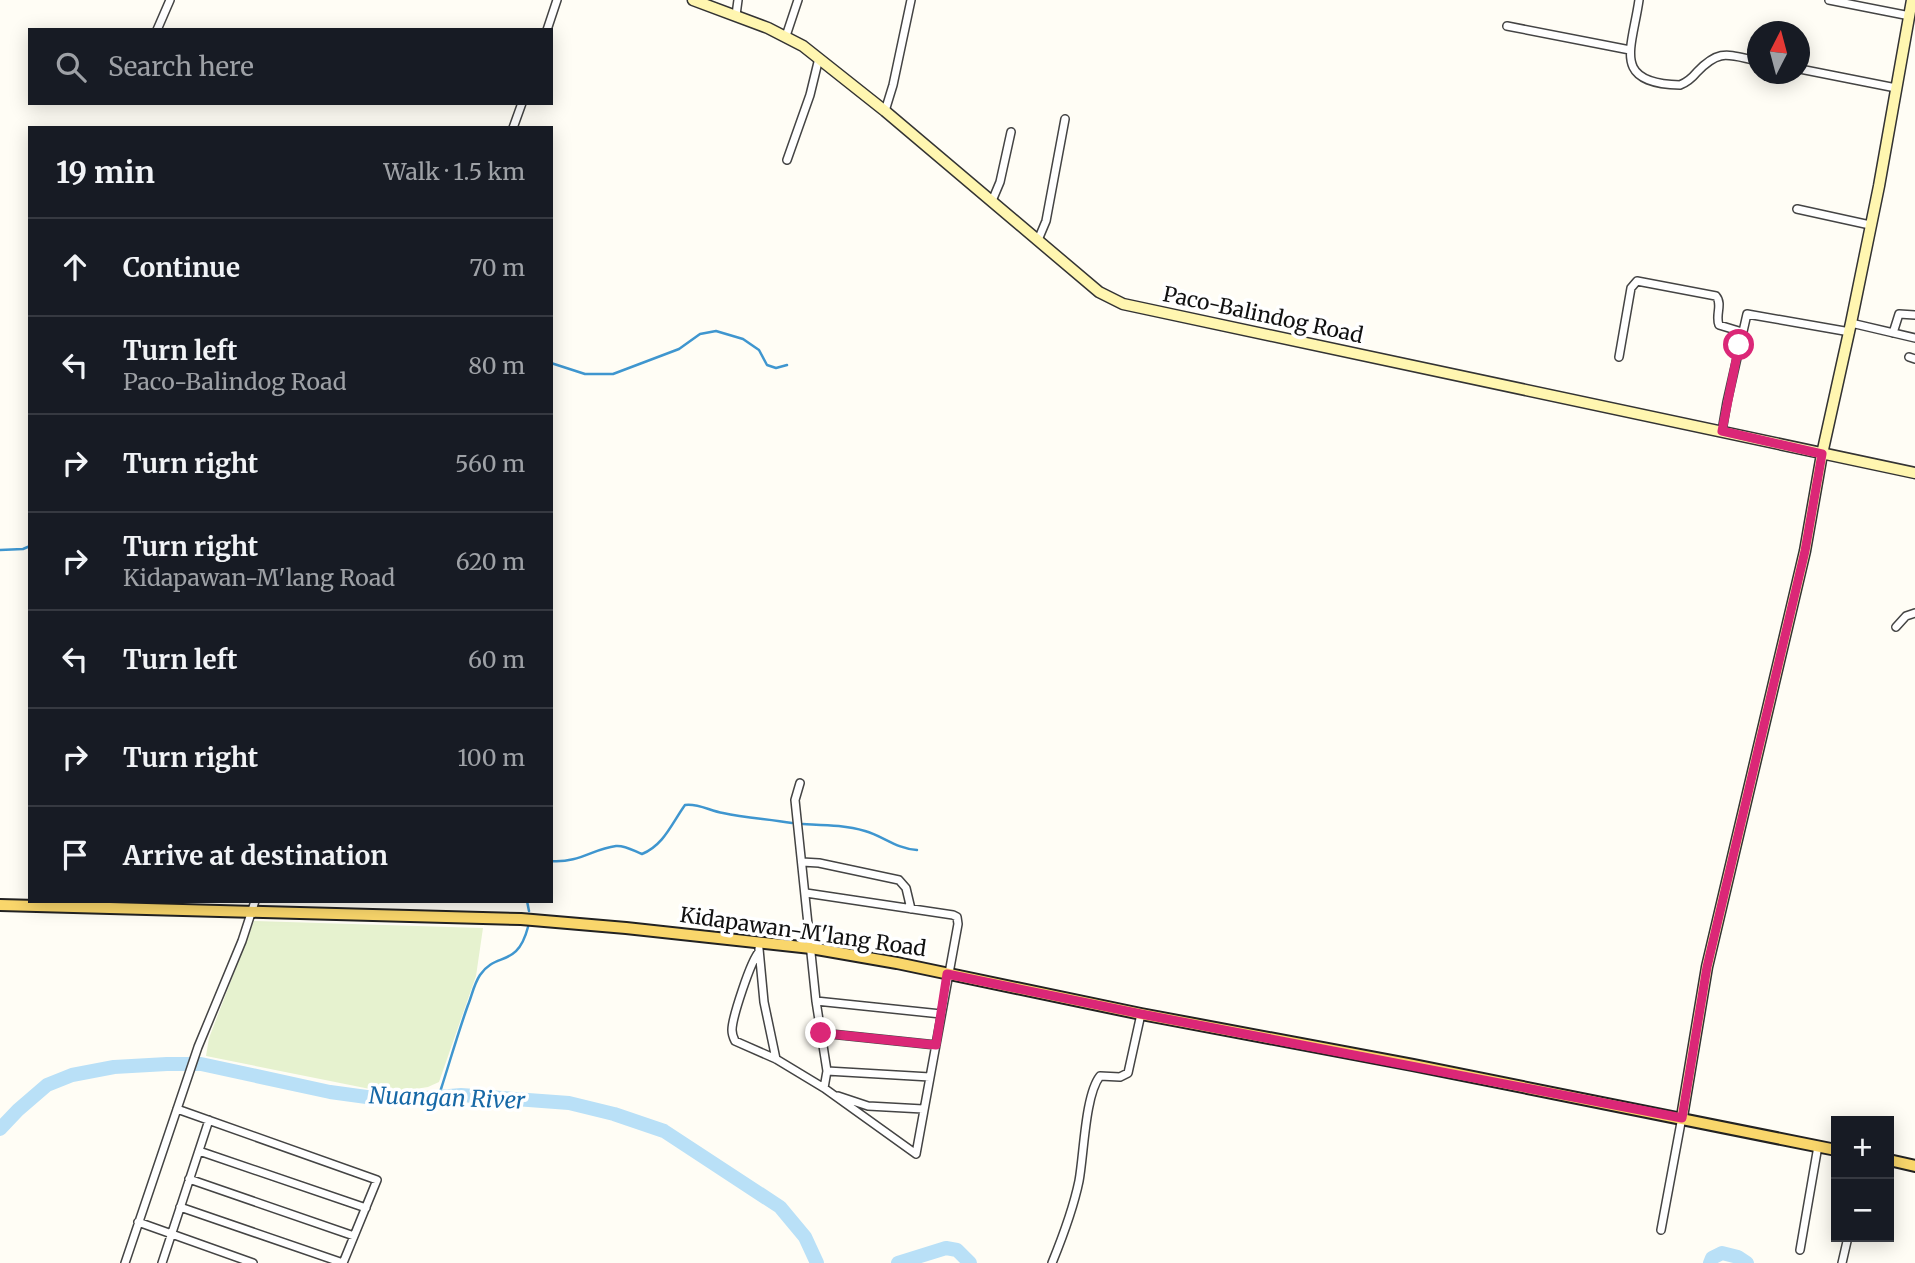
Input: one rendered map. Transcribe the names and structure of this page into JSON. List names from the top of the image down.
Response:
{
  "streets": {
    "main road": ["Kidapawan-M'lang Road"],
    "street": ["Paco-Balindog Road"]
  },
  "water": ["Nuangan River"],
  "north": "top",
  "page": {
    "search": "Search here",
    "heading": ["19 min", "Walk · 1.5 km"],
    "list": [
      ["Continue", "70 m"],
      ["Turn left", "Paco-Balindog Road", "80 m"],
      ["Turn right", "560 m"],
      ["Turn right", "Kidapawan-M'lang Road", "620 m"],
      ["Turn left", "60 m"],
      ["Turn right", "100 m"],
      "Arrive at destination"
    ],
    "map_buttons": ["+", "−"]
  }
}
